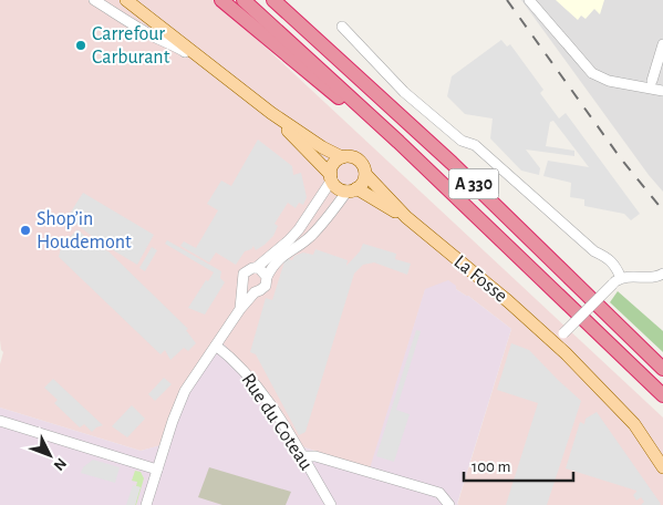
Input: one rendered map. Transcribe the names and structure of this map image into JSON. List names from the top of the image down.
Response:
{
  "streets": {
    "highway": ["A 330"],
    "main road": ["La Fosse"],
    "street": ["Rue du Coteau"]
  },
  "places": ["Carrefour Carburant", "Shop’in Houdemont"],
  "scale_bar": "100 m",
  "north": "bottom right"
}
